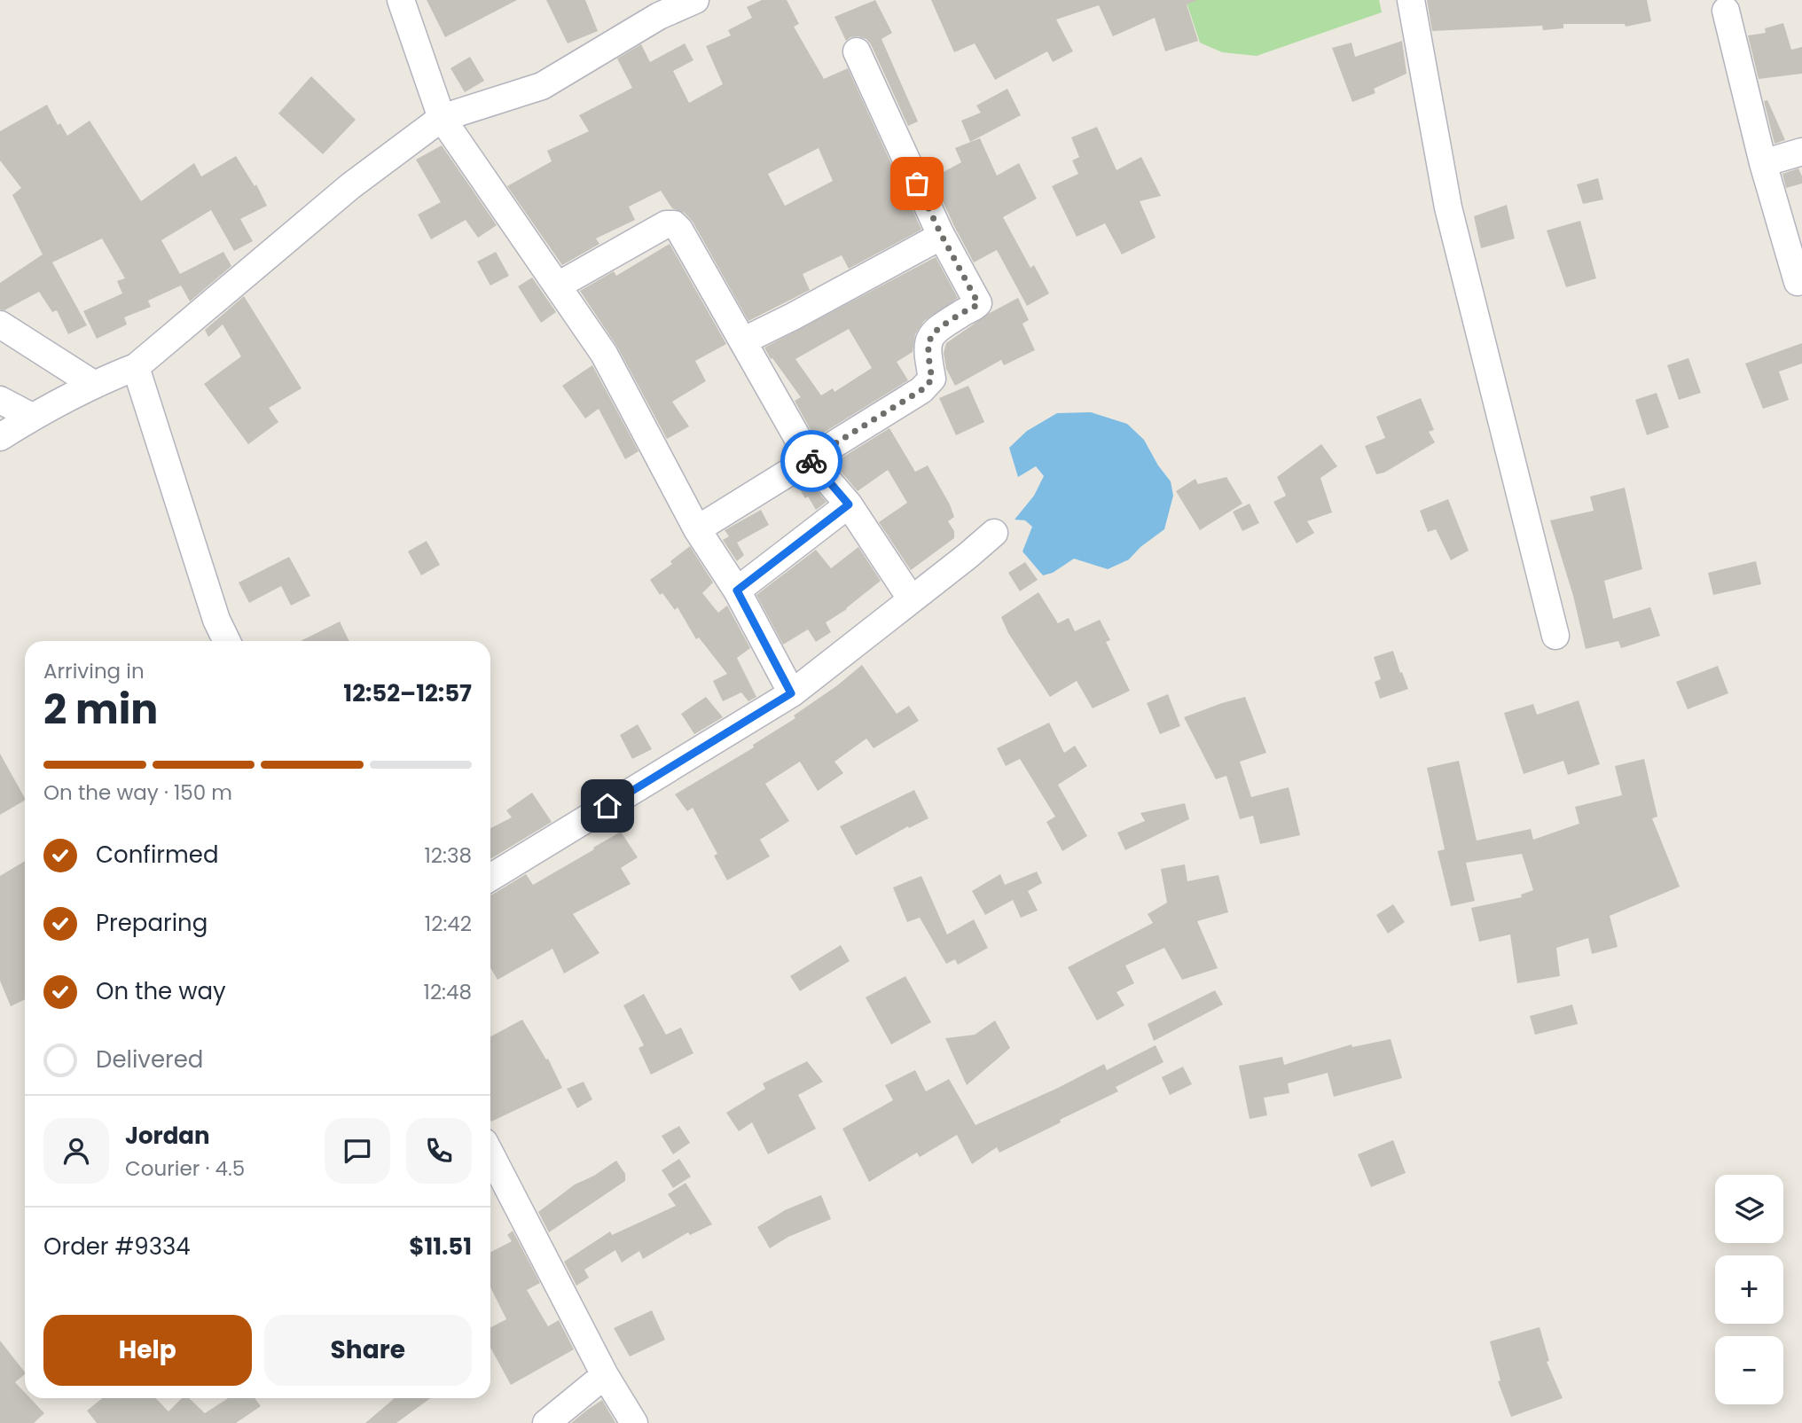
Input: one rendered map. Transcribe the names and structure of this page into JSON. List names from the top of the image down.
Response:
{
  "page": {
    "heading": ["2 min", "Arriving in", "12:52–12:57"],
    "panel": [
      "Jordan",
      "Courier · 4.5",
      "Order #9334",
      "$11.51"
    ],
    "bar": "On the way · 150 m",
    "list": [
      ["Confirmed", "12:38"],
      ["Preparing", "12:42"],
      ["On the way", "12:48"],
      "Delivered"
    ],
    "map_buttons": ["+", "−"],
    "buttons": ["Help", "Share"]
  }
}
